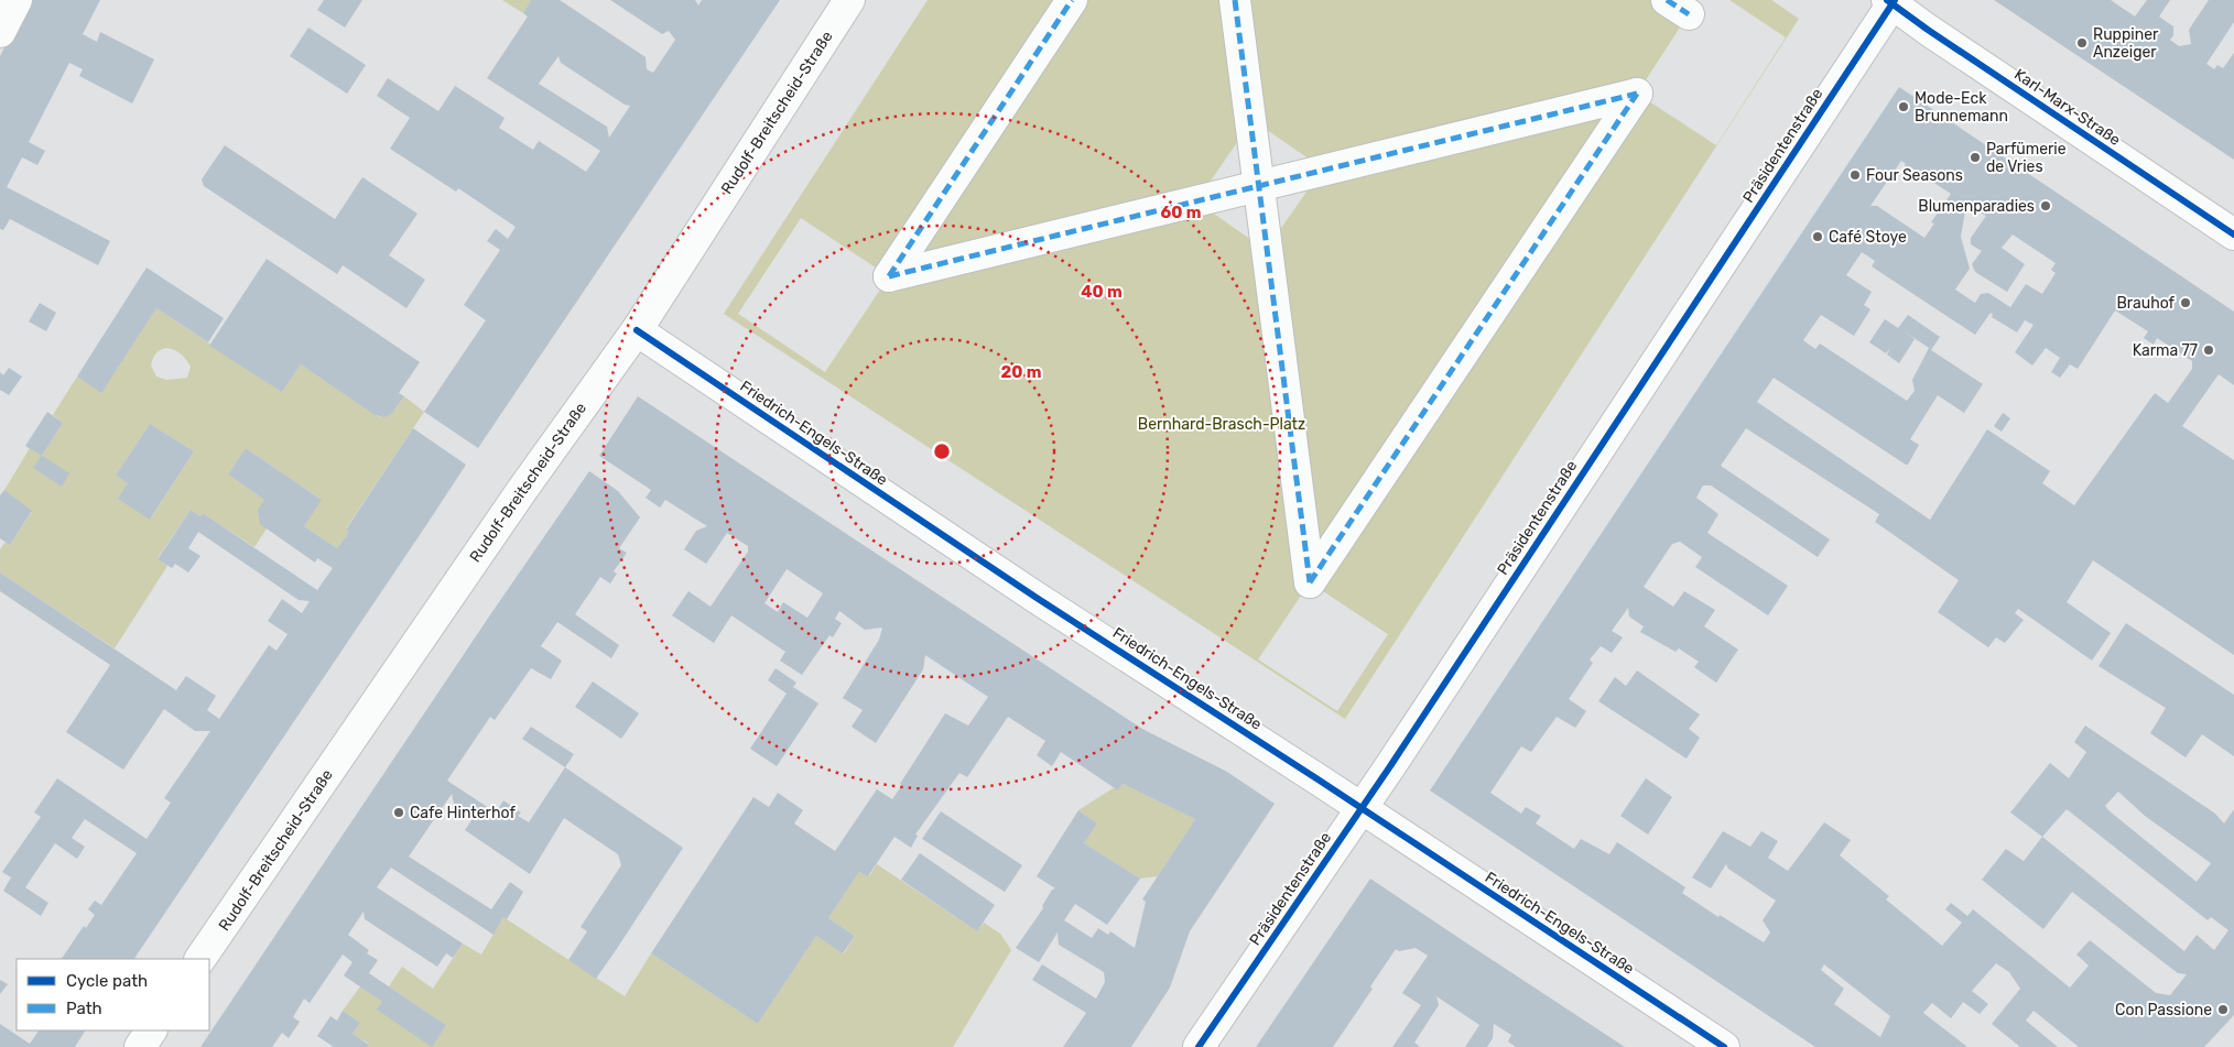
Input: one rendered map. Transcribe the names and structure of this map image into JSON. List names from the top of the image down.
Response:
{
  "streets": {
    "street": [
      "Karl-Marx-Straße",
      "Rudolf-Breitscheid-Straße",
      "Präsidentenstraße",
      "Friedrich-Engels-Straße"
    ]
  },
  "crossings": [
    ["Karl-Marx-Straße", "Präsidentenstraße"],
    ["Rudolf-Breitscheid-Straße", "Friedrich-Engels-Straße"],
    ["Präsidentenstraße", "Friedrich-Engels-Straße"]
  ],
  "parks": ["Bernhard-Brasch-Platz"],
  "places": [
    "Ruppiner Anzeiger",
    "Mode-Eck Brunnemann",
    "Parfümerie de Vries",
    "Four Seasons",
    "Blumenparadies",
    "Café Stoye",
    "Brauhof",
    "Karma 77",
    "Cafe Hinterhof",
    "Con Passione"
  ],
  "legend": ["Cycle path", "Path"],
  "rings": ["60 m", "40 m", "20 m"]
}
